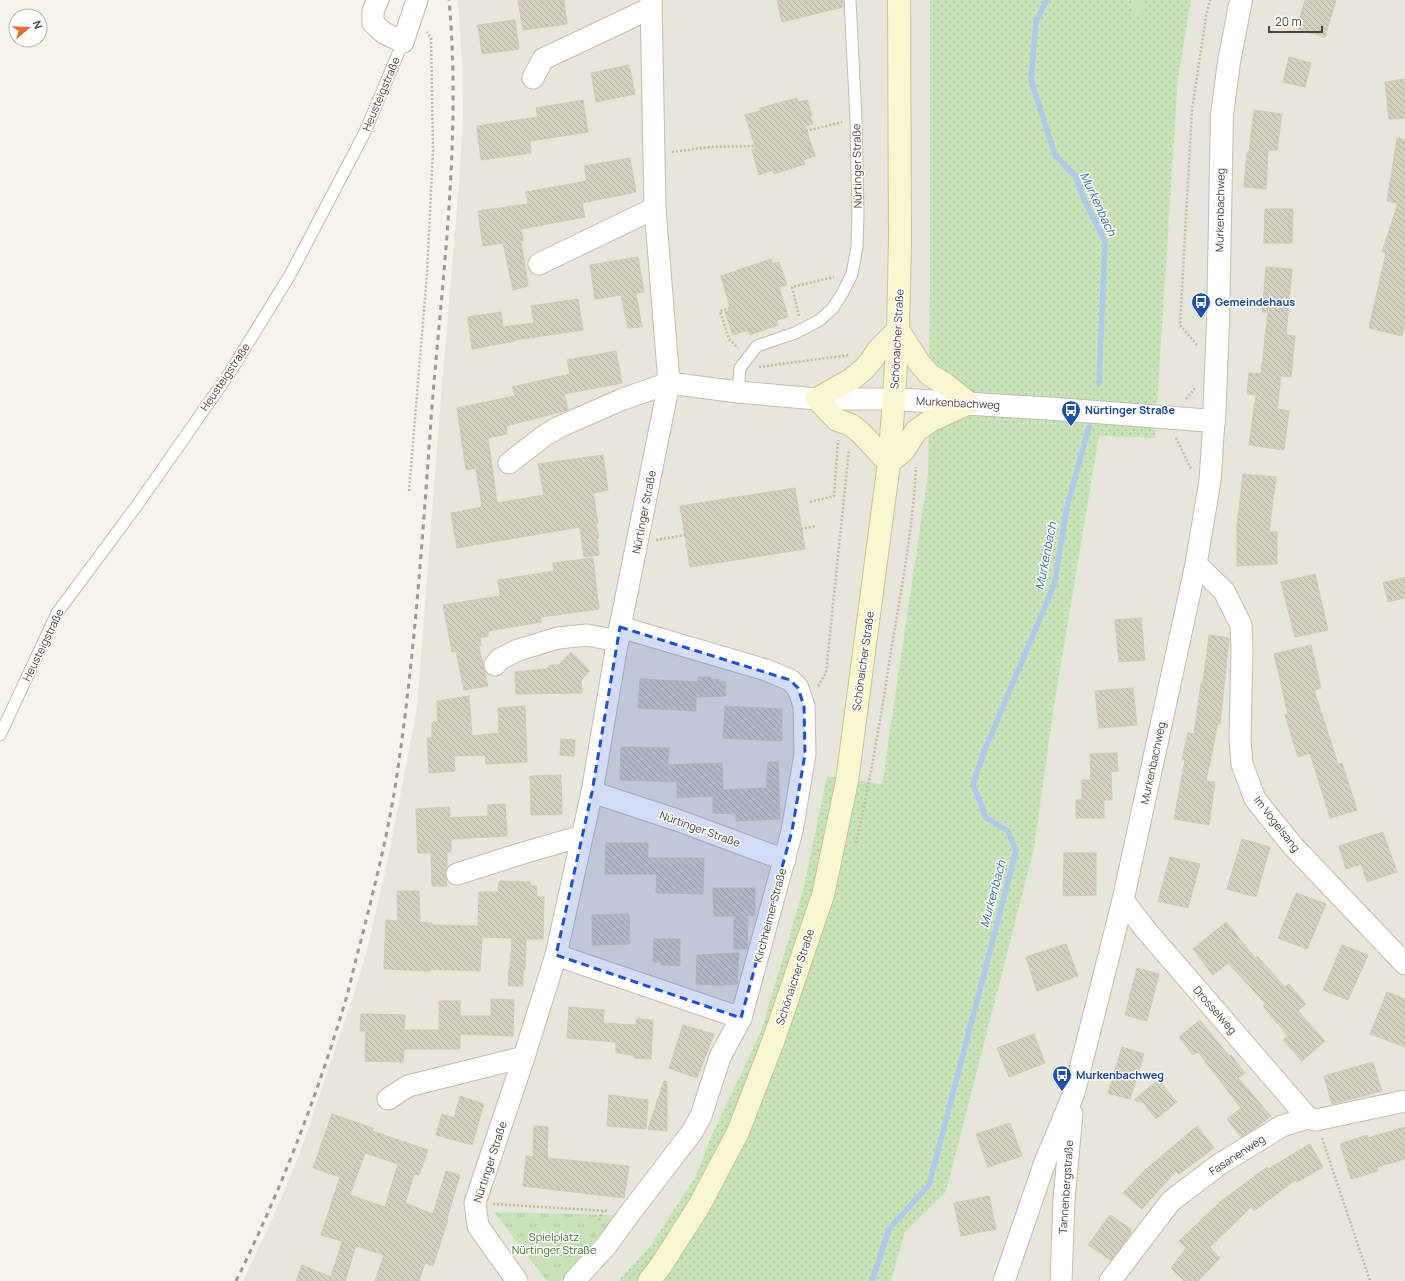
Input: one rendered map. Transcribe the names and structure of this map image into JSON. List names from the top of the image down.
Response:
{
  "streets": {
    "main road": ["Schönaicher Straße"],
    "street": [
      "Heusteigstraße",
      "Nürtinger Straße",
      "Murkenbachweg",
      "Im Vogelsang",
      "Kirchheimer Straße",
      "Drosselweg",
      "Fasanenweg",
      "Tannenbergstraße"
    ]
  },
  "crossings": [
    ["Nürtinger Straße", "Kirchheimer Straße"],
    ["Murkenbachweg", "Schönaicher Straße"],
    ["Murkenbachweg", "Im Vogelsang"],
    ["Murkenbachweg", "Drosselweg"],
    ["Murkenbachweg", "Tannenbergstraße"],
    ["Drosselweg", "Fasanenweg"]
  ],
  "water": ["Murkenbach"],
  "parks": ["Spielplatz Nürtinger Straße"],
  "places": {
    "bus stop": ["Gemeindehaus", "Nürtinger Straße", "Murkenbachweg"]
  },
  "scale_bar": "20 m",
  "north": "right"
}
